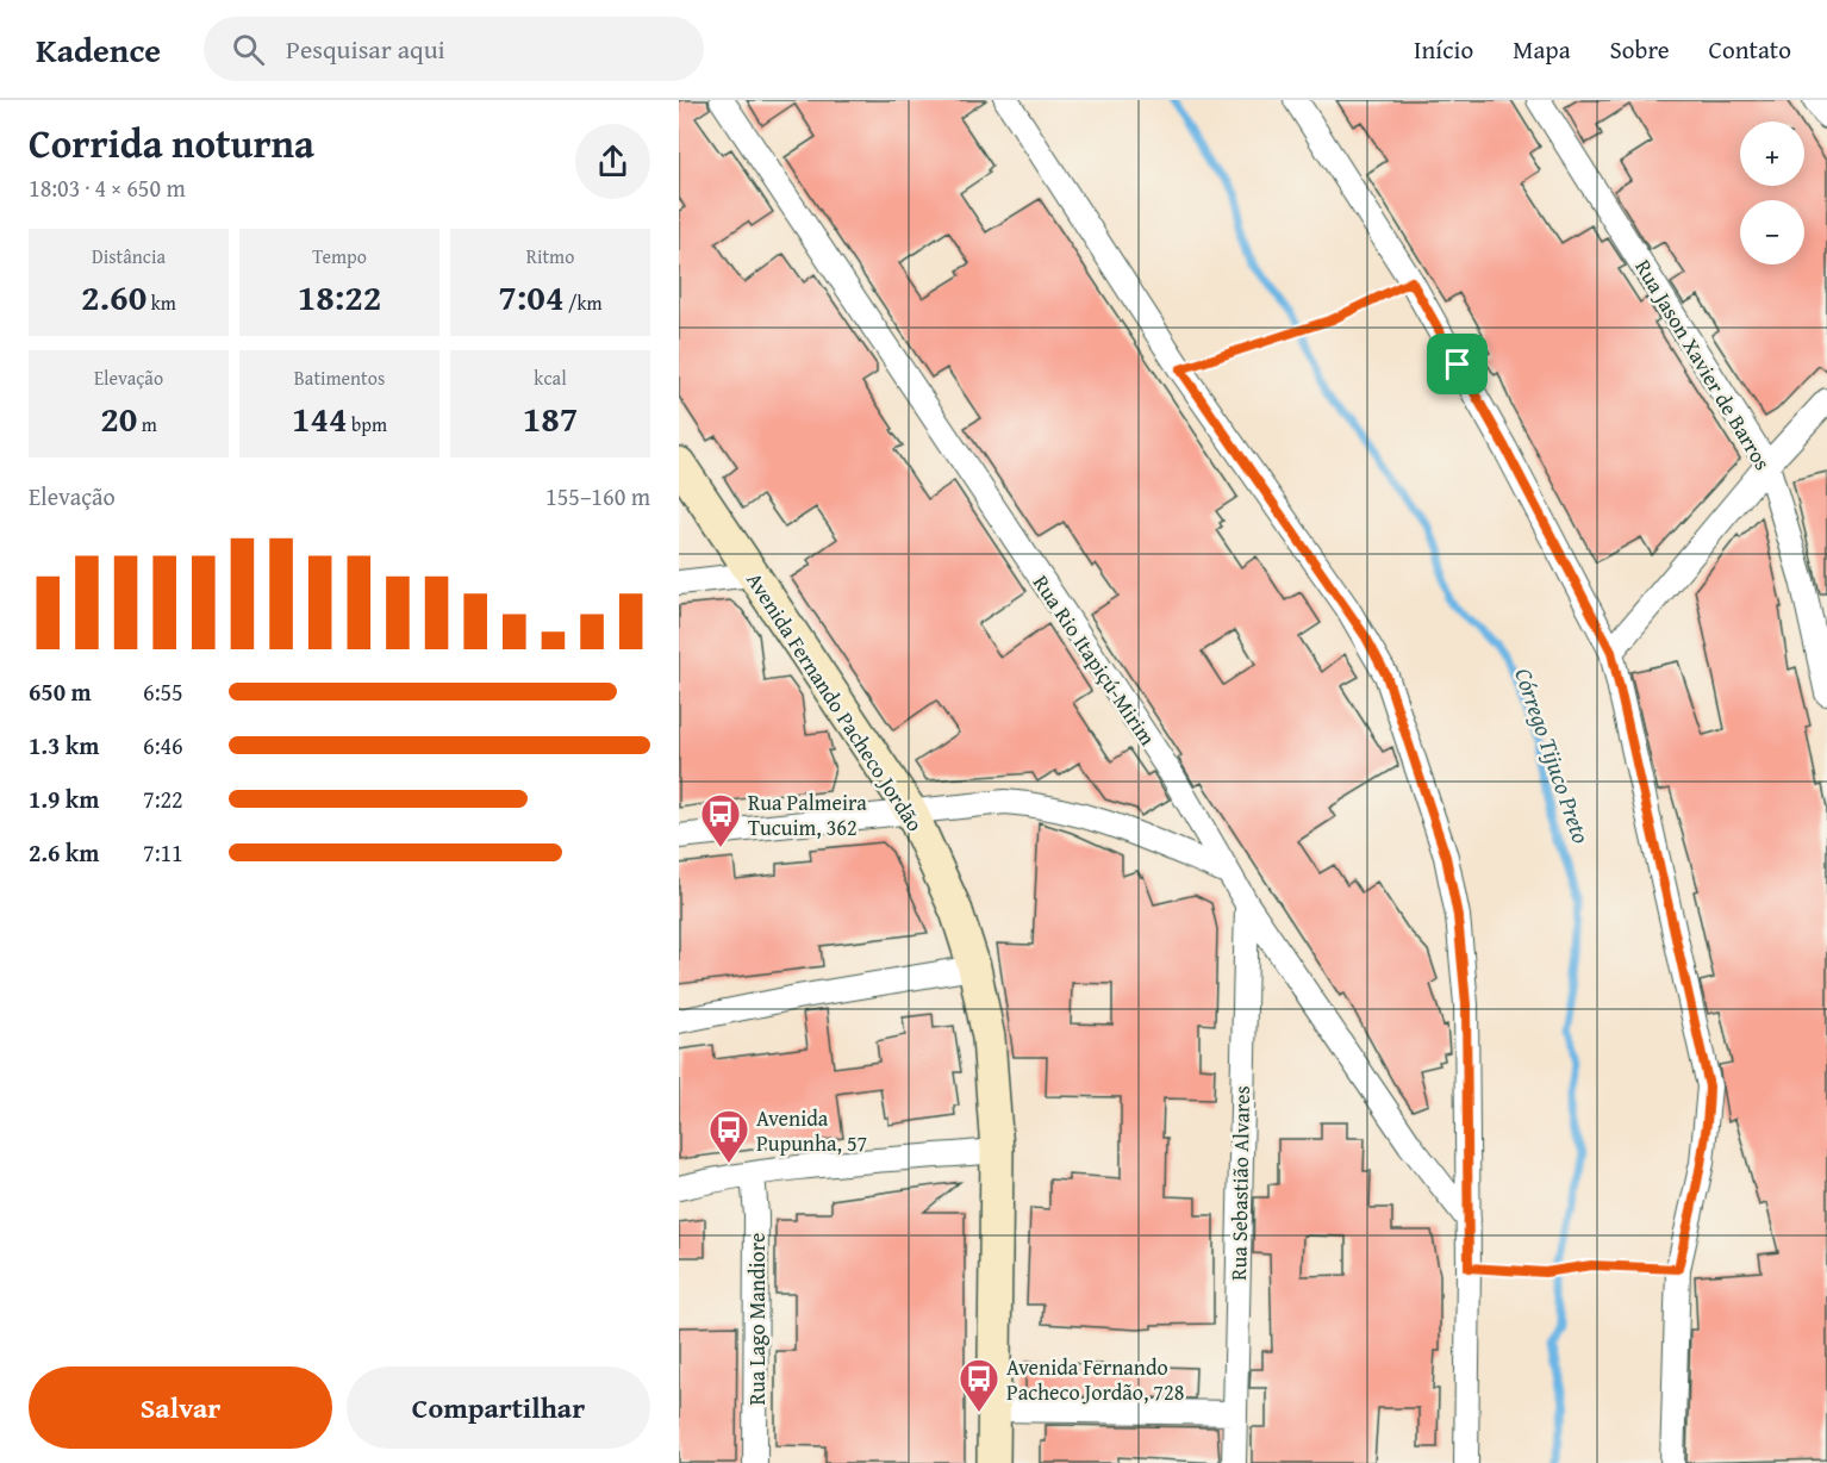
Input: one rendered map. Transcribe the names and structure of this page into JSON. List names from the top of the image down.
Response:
{
  "streets": {
    "street": [
      "Rua Jason Xavier de Barros",
      "Rua Rio Itapiçú-Mirim",
      "Avenida Fernando Pacheco Jordão",
      "Rua Sebastião Alvares",
      "Rua Lago Mandiore"
    ]
  },
  "crossings": [
    ["Rua Rio Itapiçú-Mirim", "Rua Sebastião Alvares"]
  ],
  "water": ["Córrego Tijuco Preto"],
  "places": {
    "bus stop": ["Rua Palmeira Tucuim, 362", "Avenida Pupunha, 57", "Avenida Fernando Pacheco Jordão, 728"]
  },
  "page": {
    "header": "Kadence",
    "search": "Pesquisar aqui",
    "nav": [
      "Início",
      "Mapa",
      "Sobre",
      "Contato"
    ],
    "heading": ["Corrida noturna", "18:03 · 4 × 650 m"],
    "map_buttons": ["+", "−"],
    "stats": [
      ["Distância", "2.60 km"],
      ["Tempo", "18:22"],
      ["Ritmo", "7:04 /km"],
      ["Elevação", "20 m"],
      ["Batimentos", "144 bpm"],
      ["kcal", "187"]
    ],
    "chart": ["Elevação", "155–160 m"],
    "list": [
      {
        "name": "650 m",
        "note": "6:55"
      },
      {
        "name": "1.3 km",
        "note": "6:46"
      },
      {
        "name": "1.9 km",
        "note": "7:22"
      },
      {
        "name": "2.6 km",
        "note": "7:11"
      }
    ],
    "buttons": ["Salvar", "Compartilhar"]
  }
}
